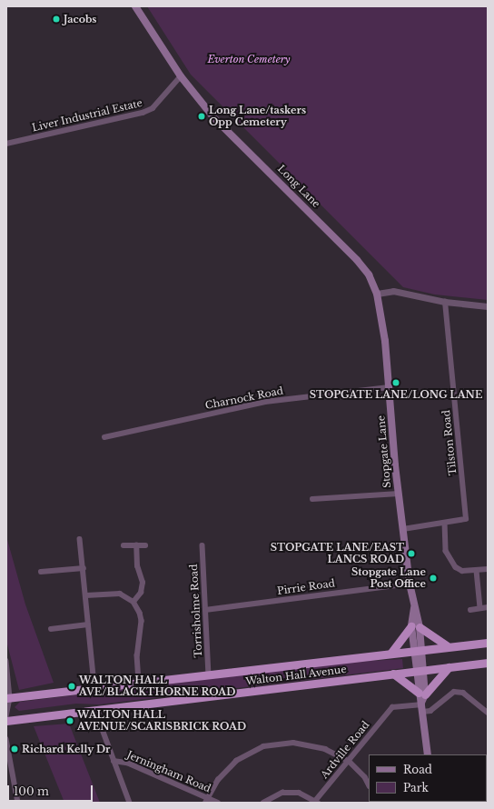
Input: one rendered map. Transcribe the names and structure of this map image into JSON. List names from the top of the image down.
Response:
{
  "streets": {
    "highway": ["Walton Hall Avenue"],
    "main road": ["Long Lane", "Stopgate Lane"],
    "street": [
      "Liver Industrial Estate",
      "Charnock Road",
      "Tilston Road",
      "Pirrie Road",
      "Torrisholme Road",
      "Ardville Road",
      "Jerningham Road"
    ]
  },
  "crossings": [
    ["Liver Industrial Estate", "Long Lane"],
    ["Long Lane", "Stopgate Lane"],
    ["Charnock Road", "Stopgate Lane"],
    ["Tilston Road", "Stopgate Lane"],
    ["Stopgate Lane", "Pirrie Road"],
    ["Stopgate Lane", "Walton Hall Avenue"],
    ["Stopgate Lane", "Ardville Road"],
    ["Pirrie Road", "Torrisholme Road"],
    ["Torrisholme Road", "Walton Hall Avenue"]
  ],
  "parks": ["Everton Cemetery"],
  "places": [
    "Jacobs",
    "Long Lane/taskers Opp Cemetery",
    "STOPGATE LANE/LONG LANE",
    "STOPGATE LANE/EAST LANCS ROAD",
    "Stopgate Lane Post Office",
    "WALTON HALL AVE/BLACKTHORNE ROAD",
    "WALTON HALL AVENUE/SCARISBRICK ROAD",
    "Richard Kelly Dr"
  ],
  "legend": ["Road", "Park"],
  "scale_bar": "100 m"
}
